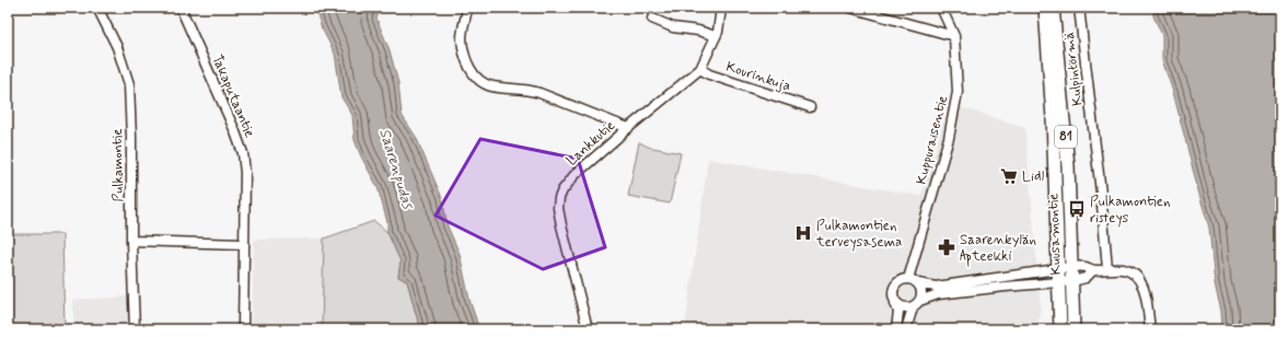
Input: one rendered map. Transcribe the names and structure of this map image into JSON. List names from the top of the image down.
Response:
{
  "streets": {
    "main road": ["81", "Kuusamontie"],
    "street": [
      "Kulpintörmä",
      "Kourinkuja",
      "Takaputaantie",
      "Kuppuraisentie",
      "Lankkutie",
      "Pulkamontie"
    ]
  },
  "crossings": [
    ["Kourinkuja", "Lankkutie"]
  ],
  "water": ["Saarenpudas"],
  "places": {
    "supermarket": ["Lidl"],
    "bus stop": ["Pulkamontien risteys"],
    "hospital": ["Pulkamontien terveysasema"],
    "pharmacy": ["Saarenkylän Apteekki"]
  }
}
